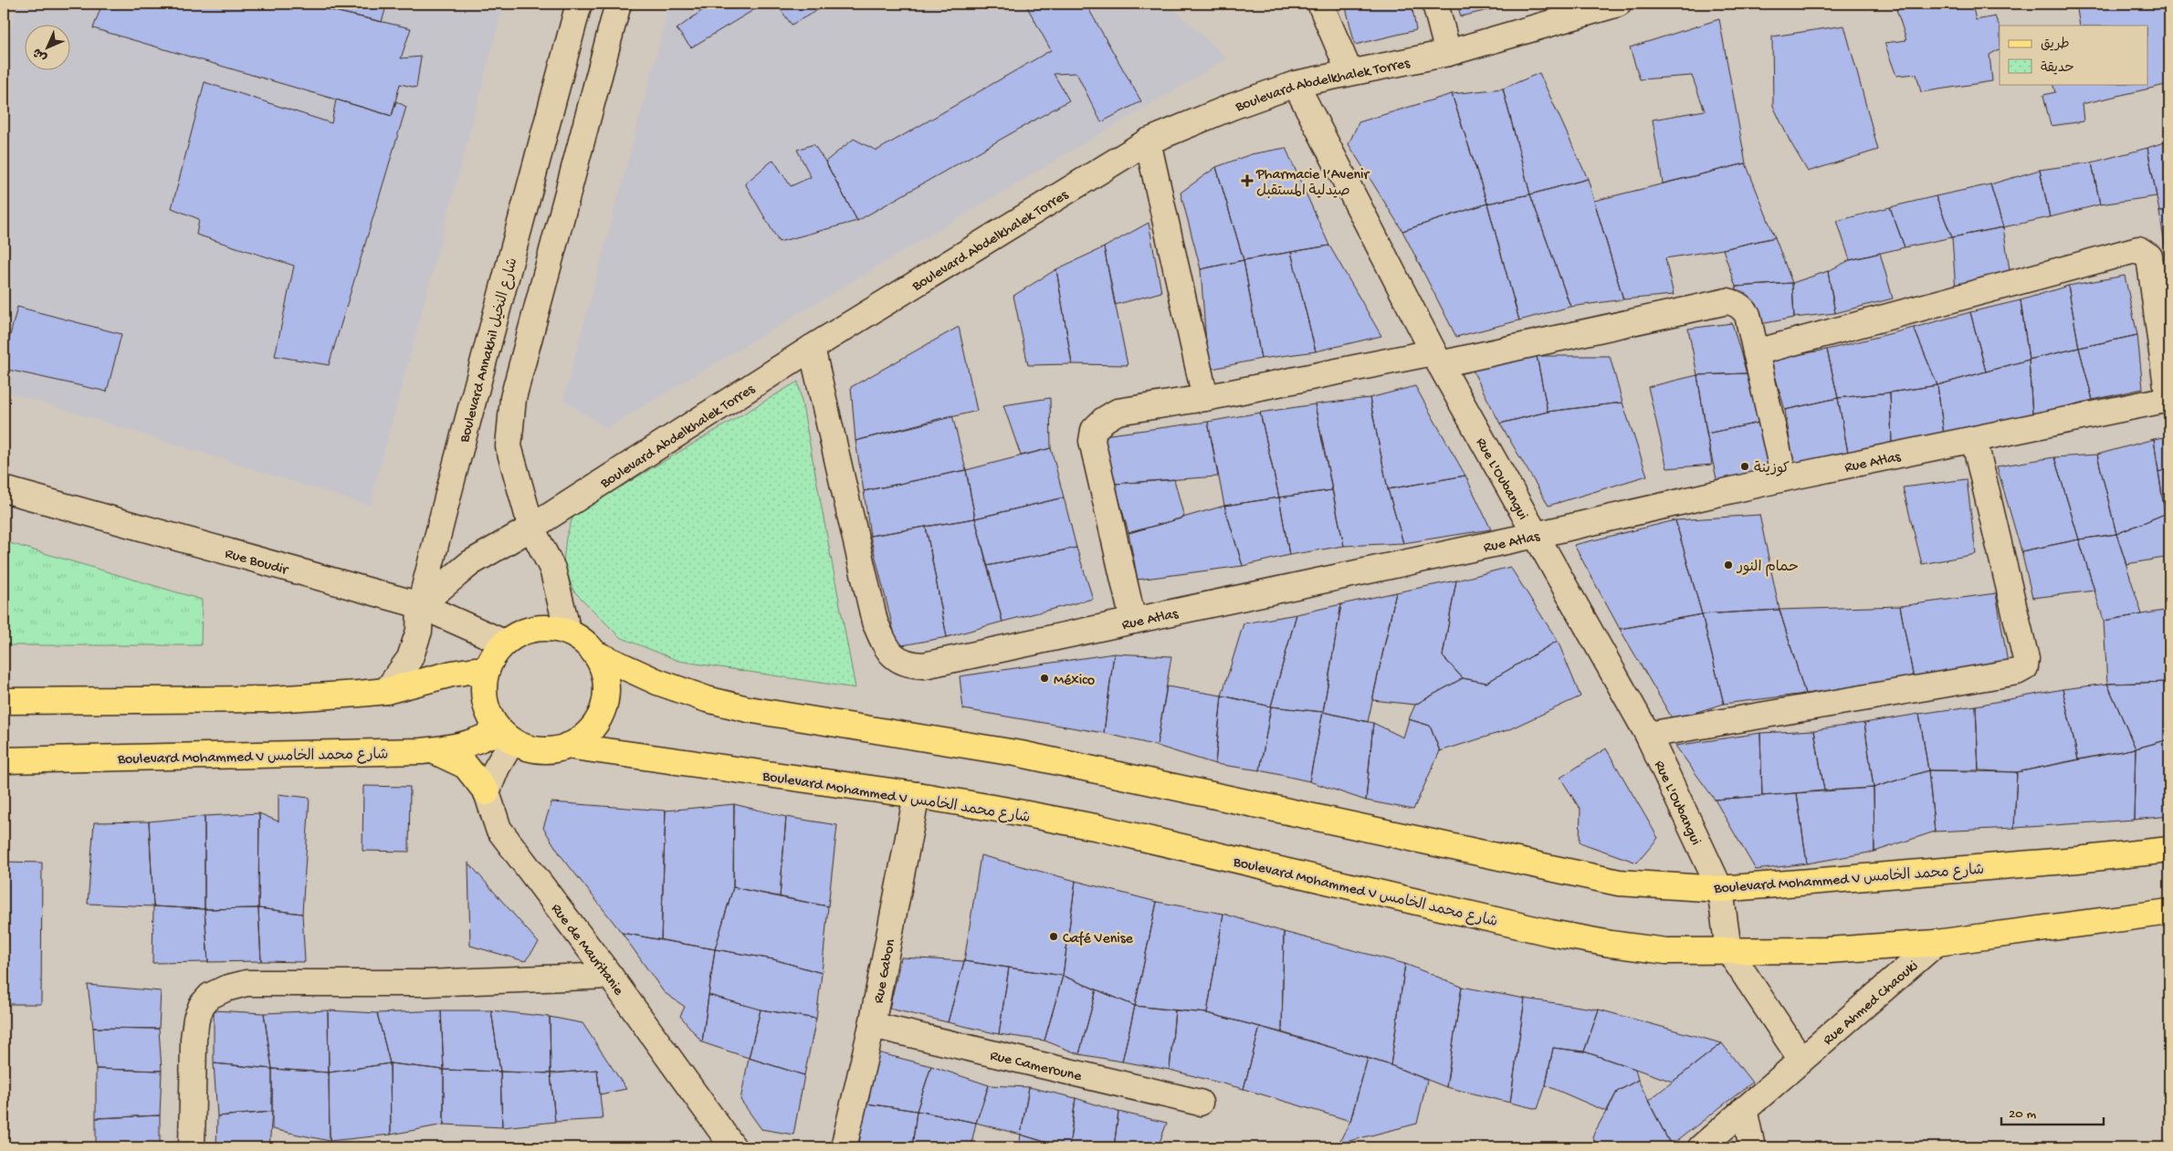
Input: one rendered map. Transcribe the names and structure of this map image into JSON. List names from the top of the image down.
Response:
{
  "streets": {
    "main road": ["Boulevard Mohammed V شارع محمد الخامس"],
    "street": [
      "Boulevard Abdelkhalek Torres",
      "Boulevard Annakhil شارع النخيل",
      "Rue Atlas",
      "Rue L'Oubangui",
      "Rue Boudir",
      "Rue de Mauritanie",
      "Rue Gabon",
      "Rue Ahmed Chaouki",
      "Rue Cameroune"
    ]
  },
  "crossings": [
    ["Boulevard Abdelkhalek Torres", "Boulevard Annakhil شارع النخيل"],
    ["Boulevard Abdelkhalek Torres", "Rue Atlas"],
    ["Boulevard Abdelkhalek Torres", "Rue L'Oubangui"],
    ["Boulevard Abdelkhalek Torres", "Rue Boudir"],
    ["Boulevard Annakhil شارع النخيل", "Rue Boudir"],
    ["Rue Atlas", "Rue L'Oubangui"],
    ["Rue L'Oubangui", "Boulevard Mohammed V شارع محمد الخامس"],
    ["Rue Boudir", "Boulevard Mohammed V شارع محمد الخامس"],
    ["Boulevard Mohammed V شارع محمد الخامس", "Rue Gabon"],
    ["Boulevard Mohammed V شارع محمد الخامس", "Rue Ahmed Chaouki"],
    ["Rue Gabon", "Rue Cameroune"]
  ],
  "places": {
    "health": ["Pharmacie l’Avenir صيدلية المستقبل"],
    "other": [
      "كوزينة",
      "حمام النور",
      "México",
      "Café Venise"
    ]
  },
  "legend": ["طريق", "حديقة"],
  "scale_bar": "20 m",
  "north": "bottom left"
}
